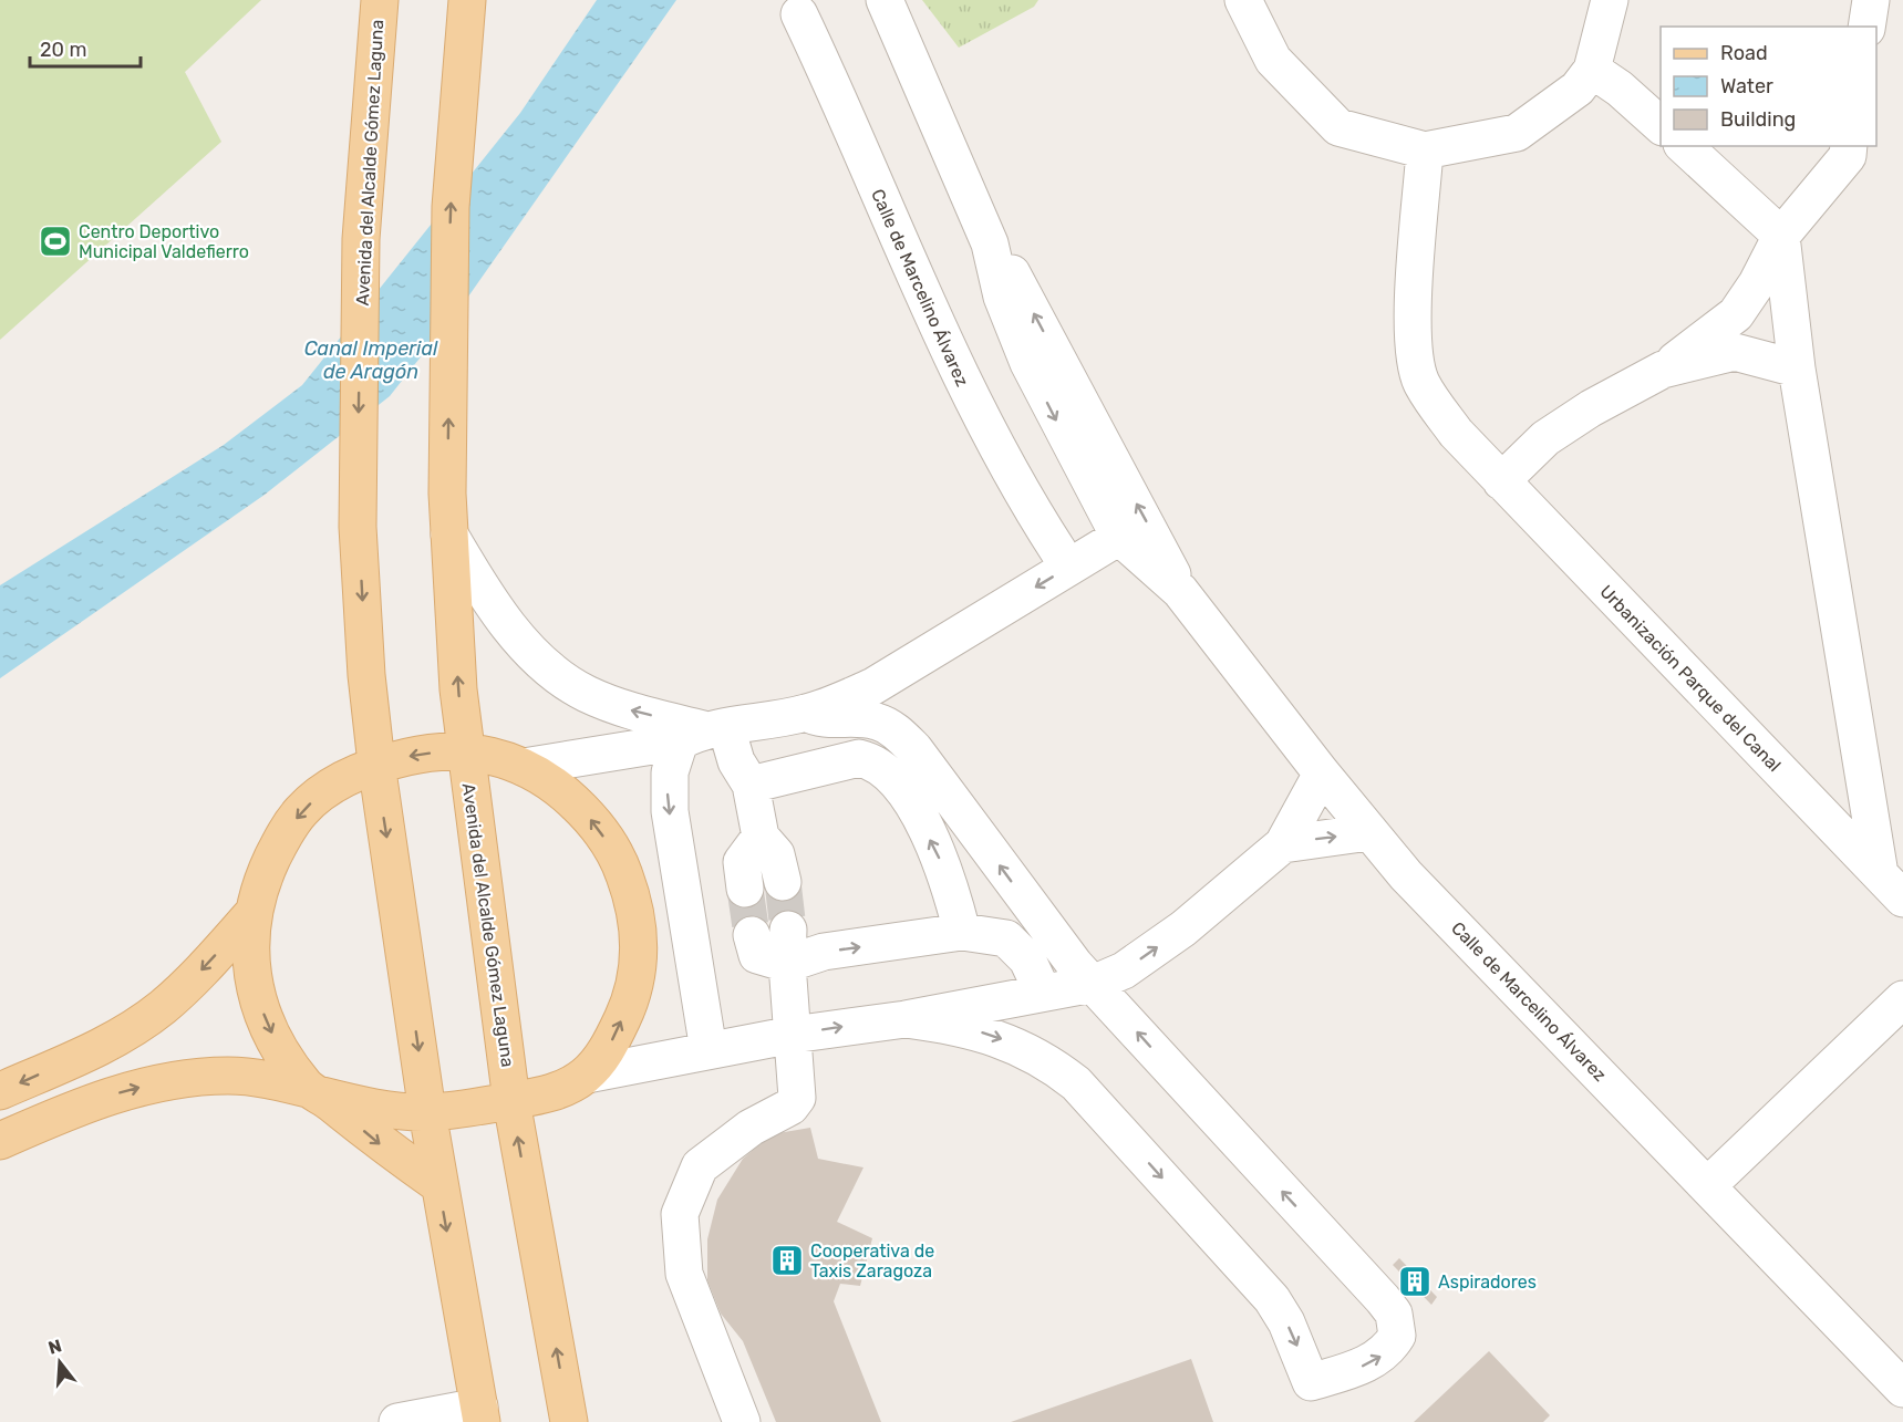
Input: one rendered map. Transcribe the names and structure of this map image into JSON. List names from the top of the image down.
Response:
{
  "streets": {
    "main road": ["Avenida del Alcalde Gómez Laguna"],
    "street": ["Calle de Marcelino Álvarez", "Urbanización Parque del Canal"]
  },
  "water": ["Canal Imperial de Aragón"],
  "places": {
    "sports": ["Centro Deportivo Municipal Valdefierro"],
    "building": ["Cooperativa de Taxis Zaragoza", "Aspiradores"]
  },
  "legend": ["Road", "Water", "Building"],
  "scale_bar": "20 m",
  "north": "top"
}
